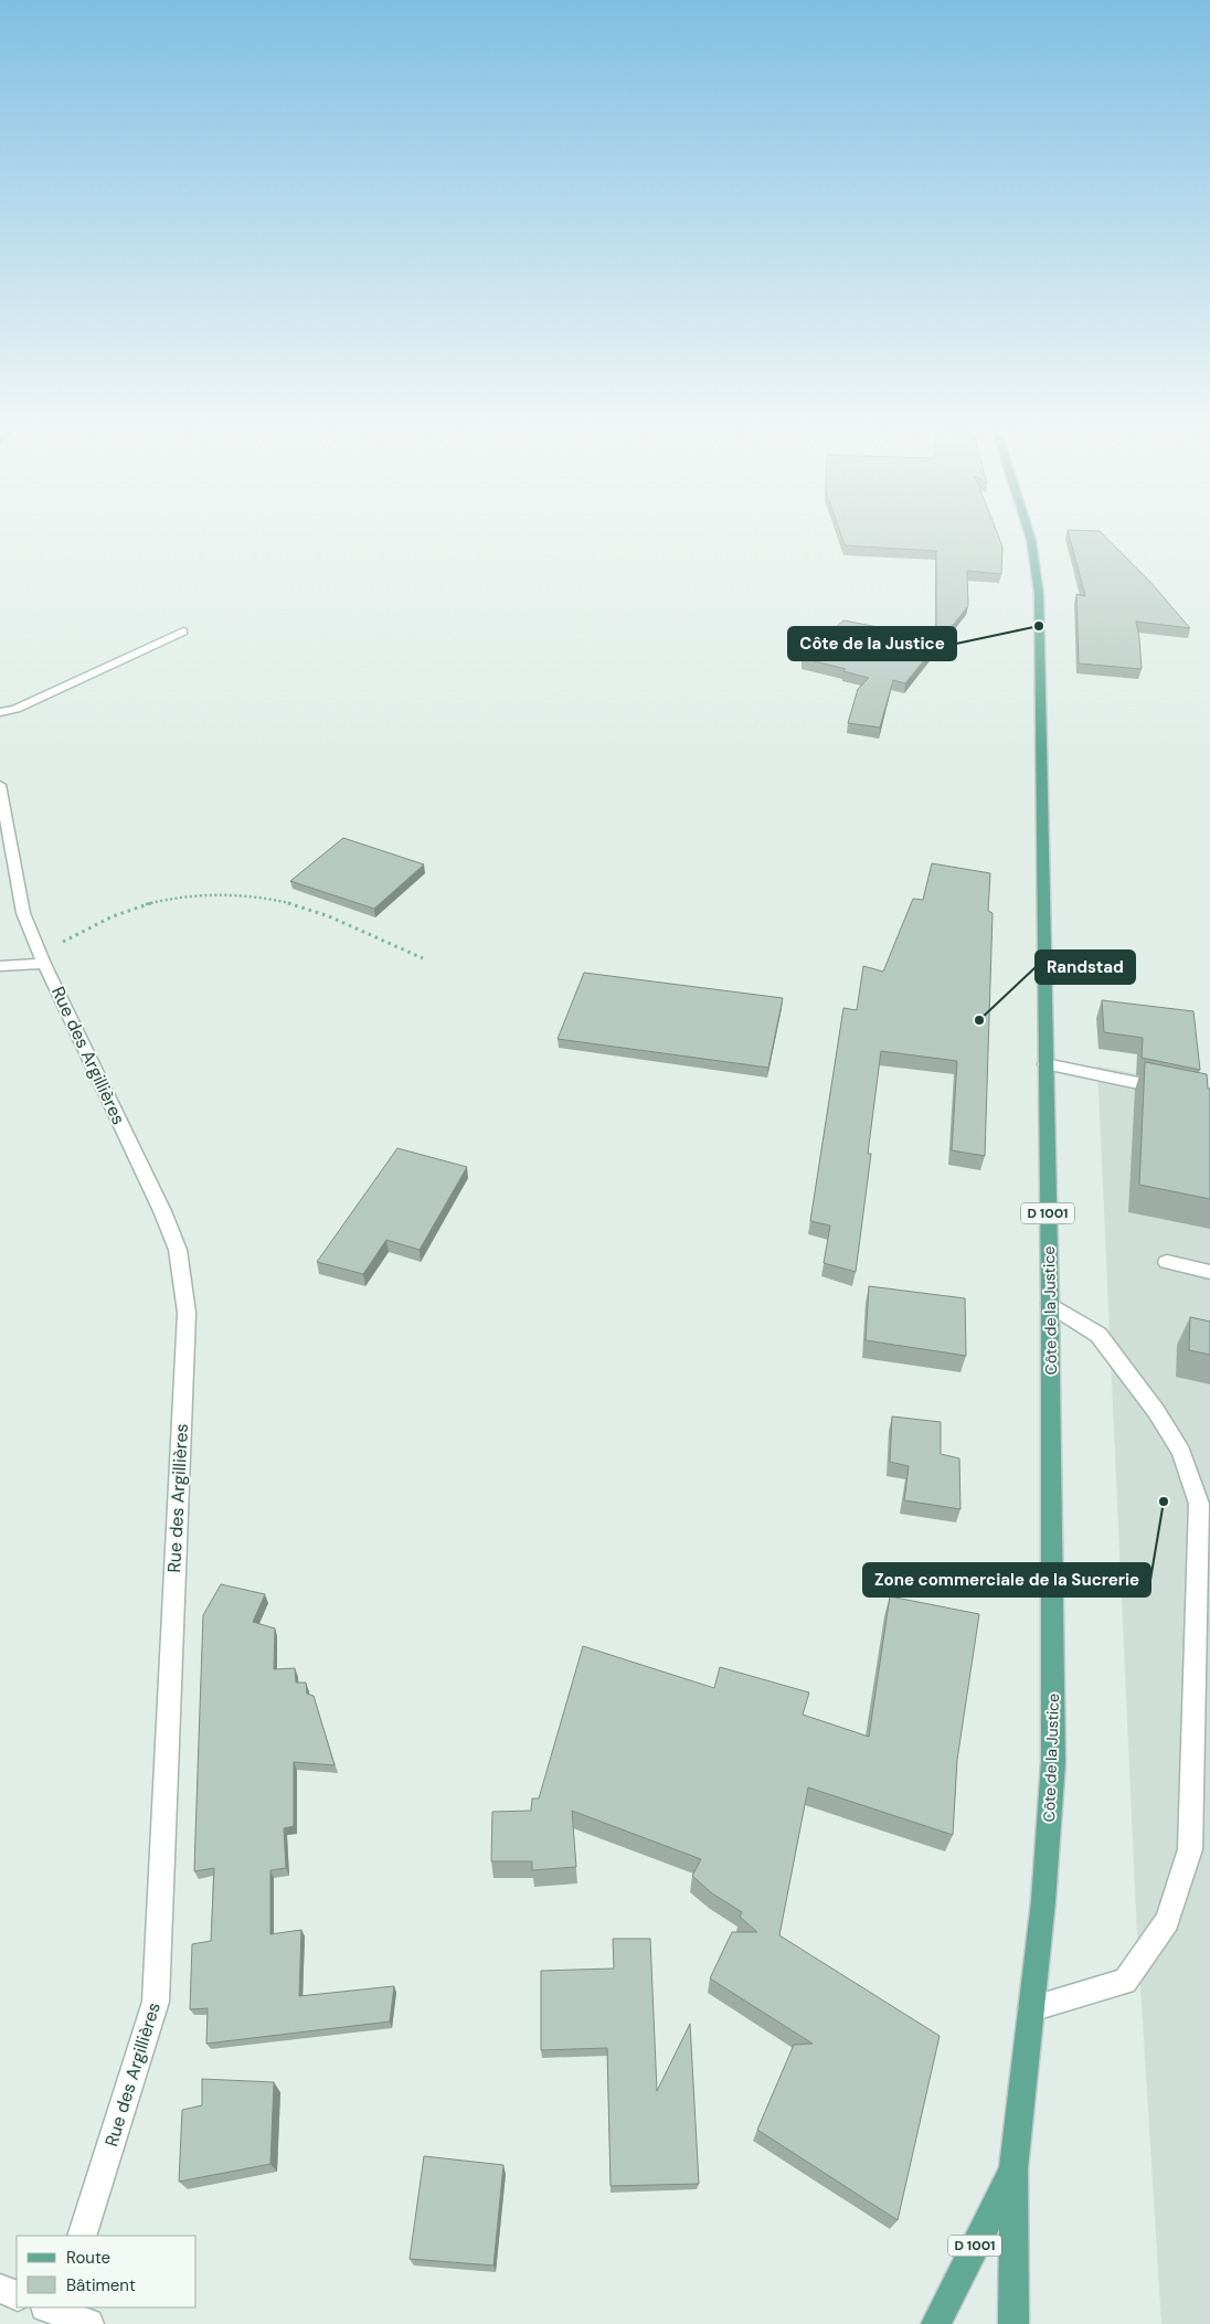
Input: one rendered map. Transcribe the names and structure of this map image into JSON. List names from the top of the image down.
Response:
{
  "streets": {
    "main road": ["D 1001", "Côte de la Justice"],
    "street": ["Rue des Argillières"]
  },
  "places": ["Côte de la Justice", "Randstad", "Zone commerciale de la Sucrerie"],
  "legend": ["Route", "Bâtiment"]
}
